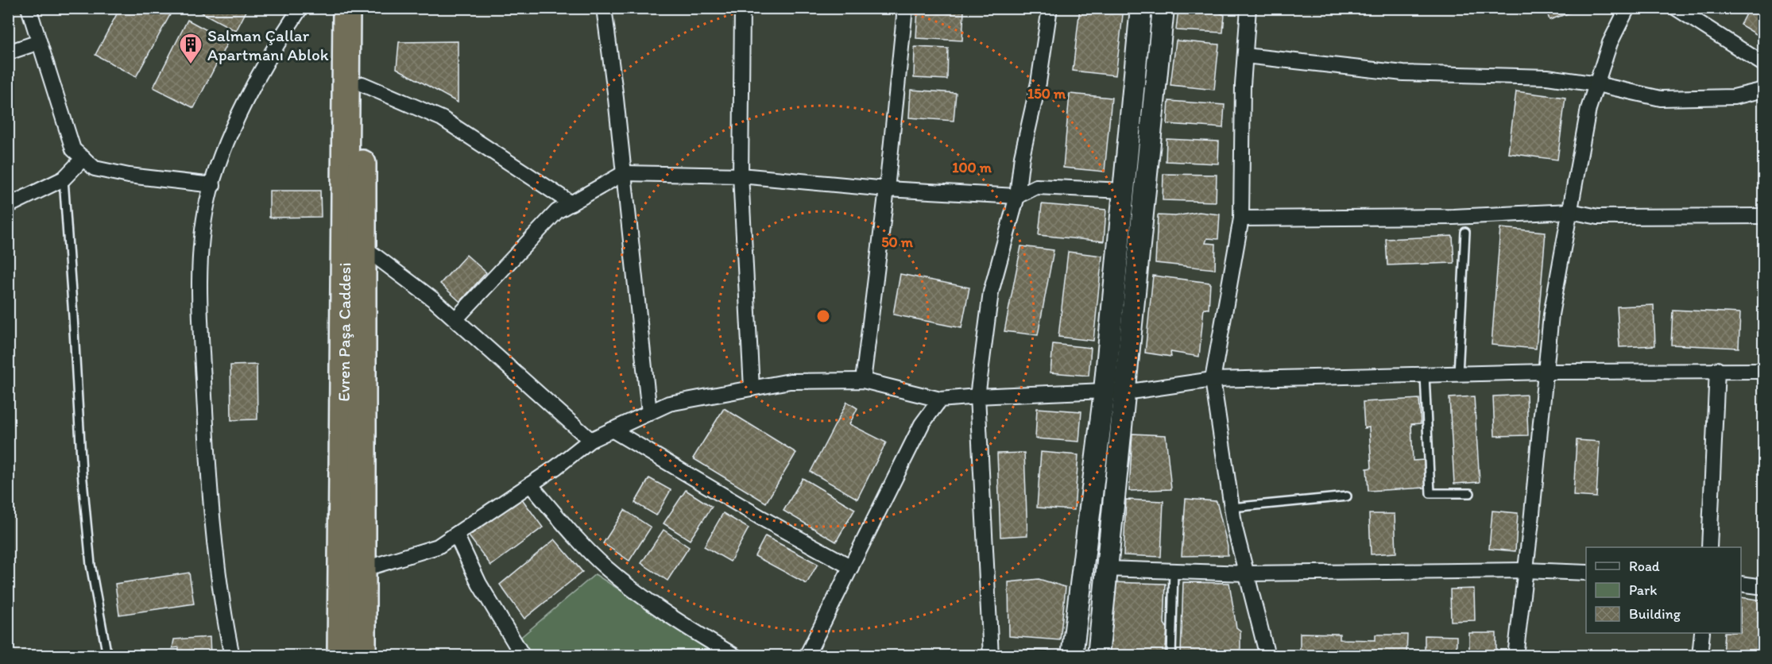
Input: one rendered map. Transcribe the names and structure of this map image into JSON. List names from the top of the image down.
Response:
{
  "streets": {
    "highway": ["Evren Paşa Caddesi"]
  },
  "places": {
    "building": ["Salman Çallar Apartmanı Ablok"]
  },
  "legend": ["Road", "Park", "Building"],
  "rings": ["150 m", "100 m", "50 m"]
}
